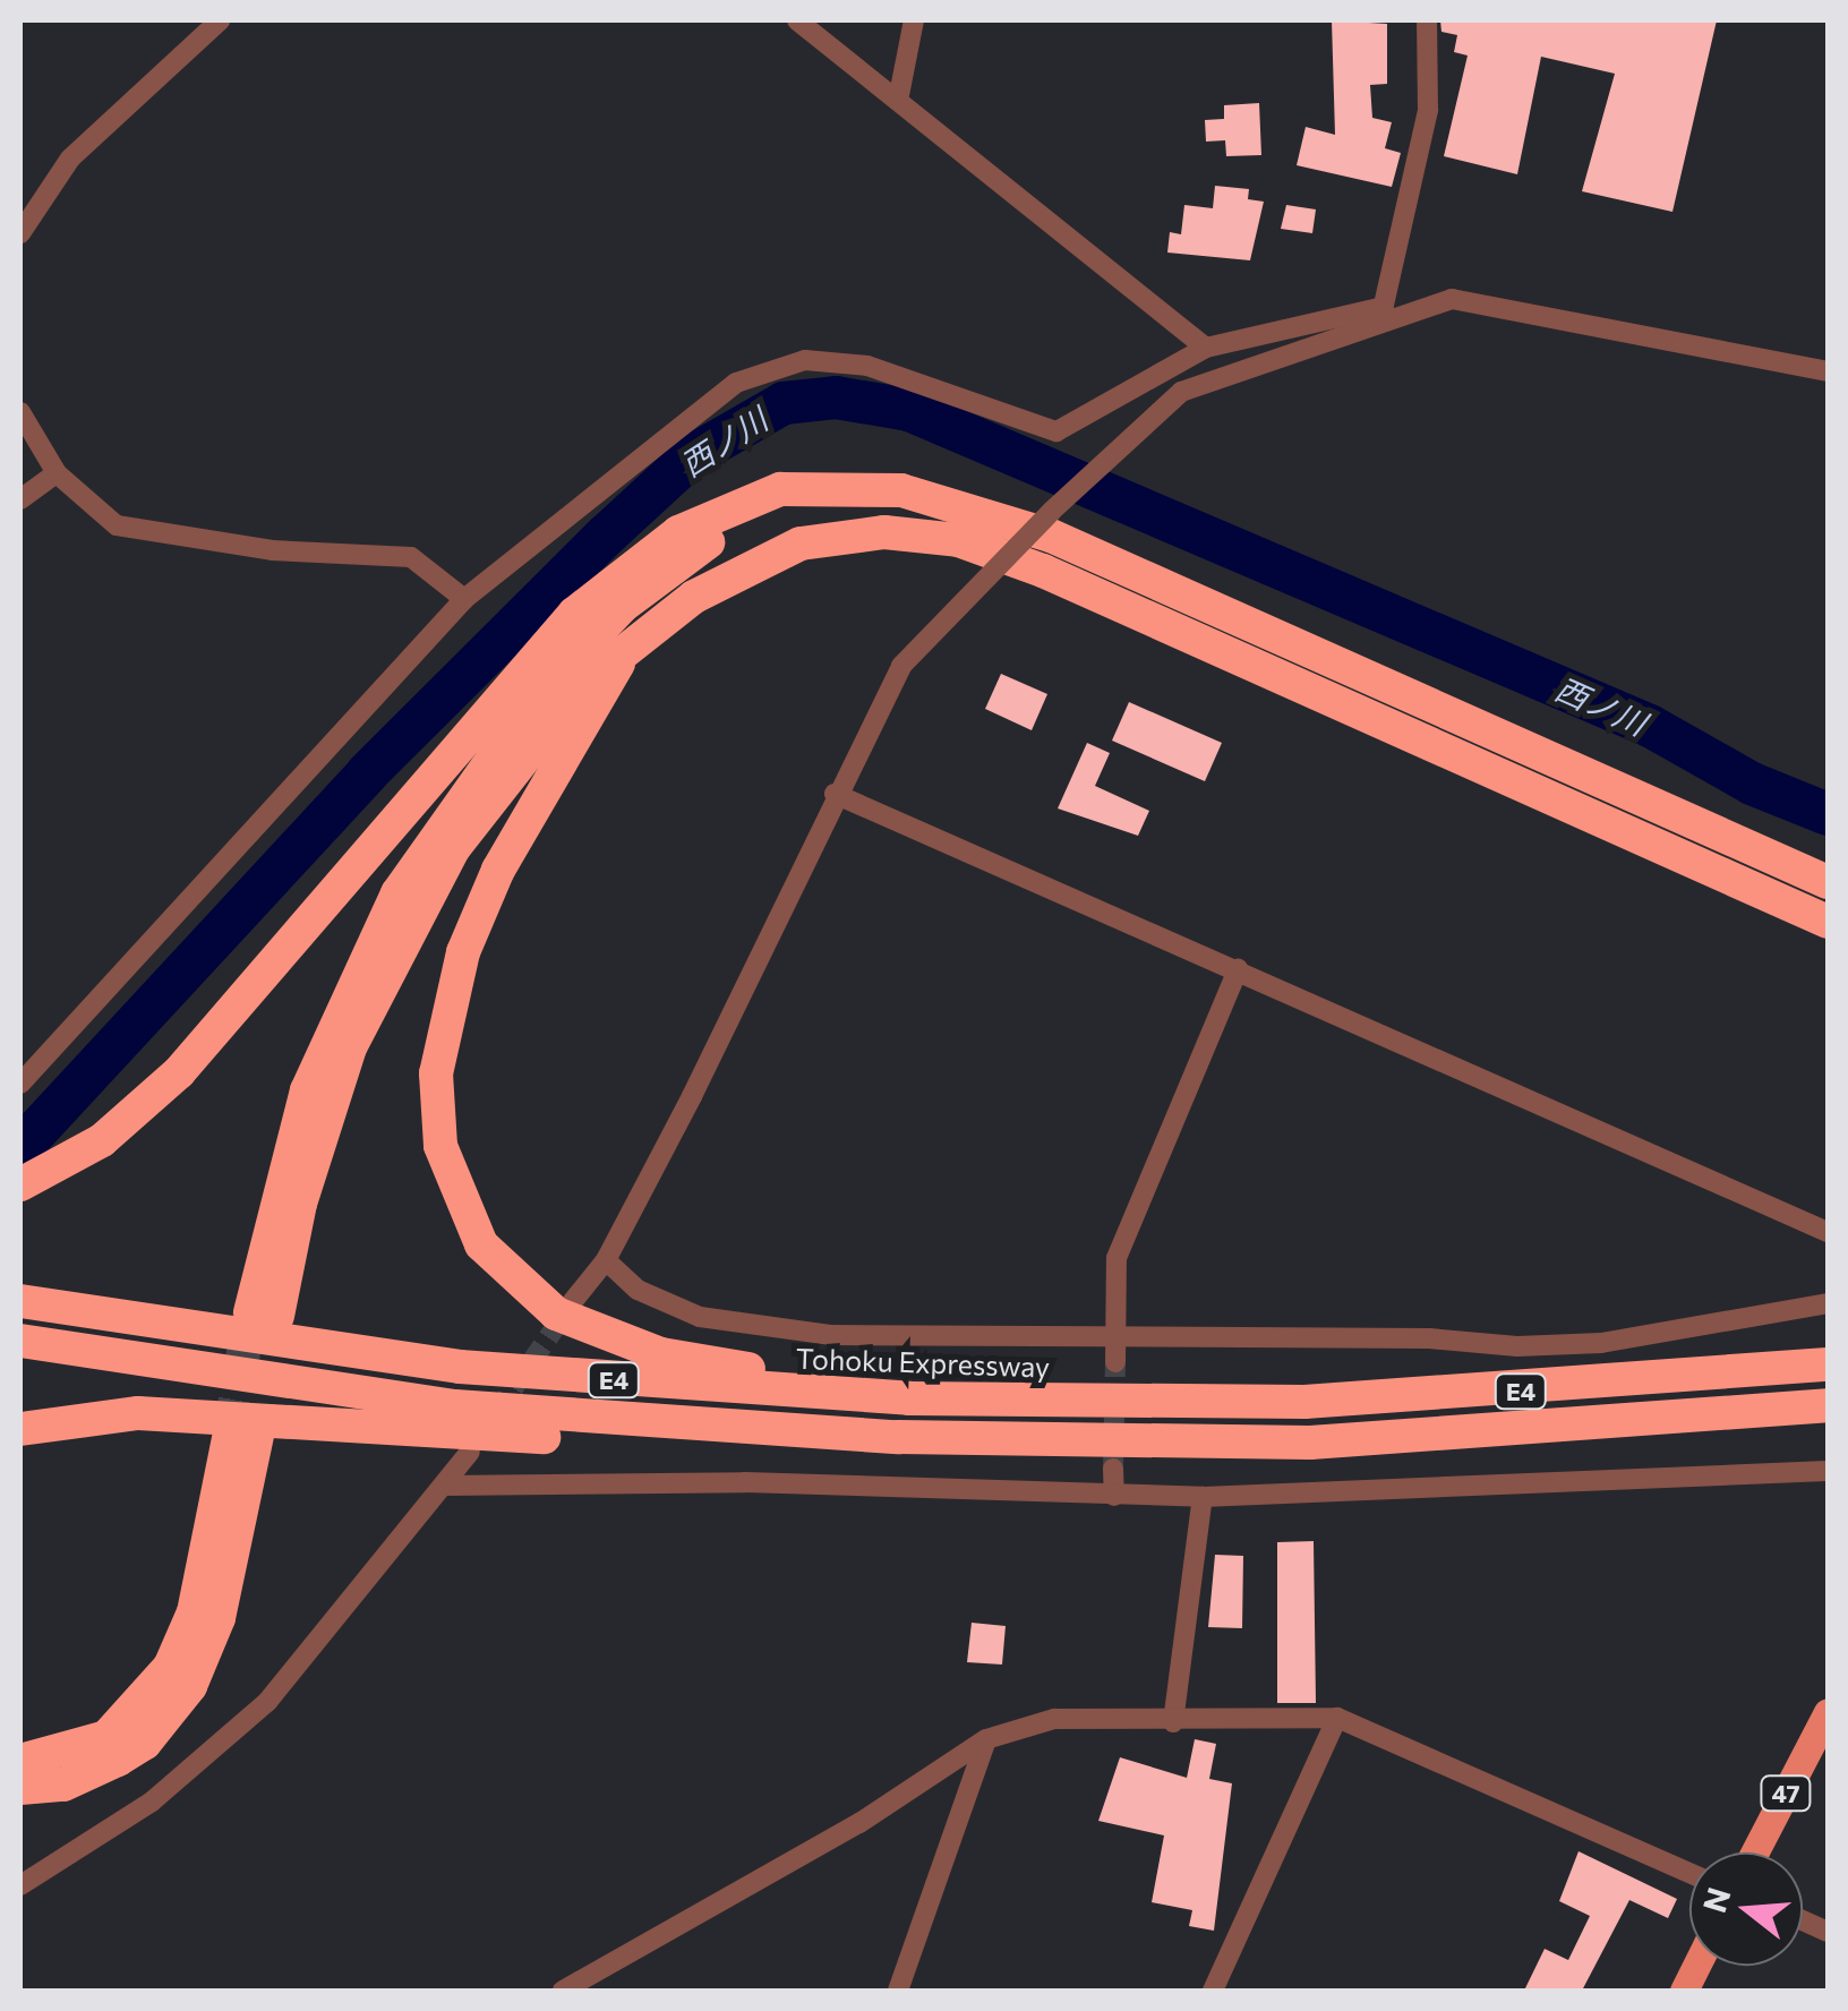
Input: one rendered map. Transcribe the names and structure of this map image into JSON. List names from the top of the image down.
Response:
{
  "streets": {
    "highway": ["Tohoku Expressway", "E4"],
    "main road": ["47"]
  },
  "water": ["西ノ川"],
  "north": "left"
}
